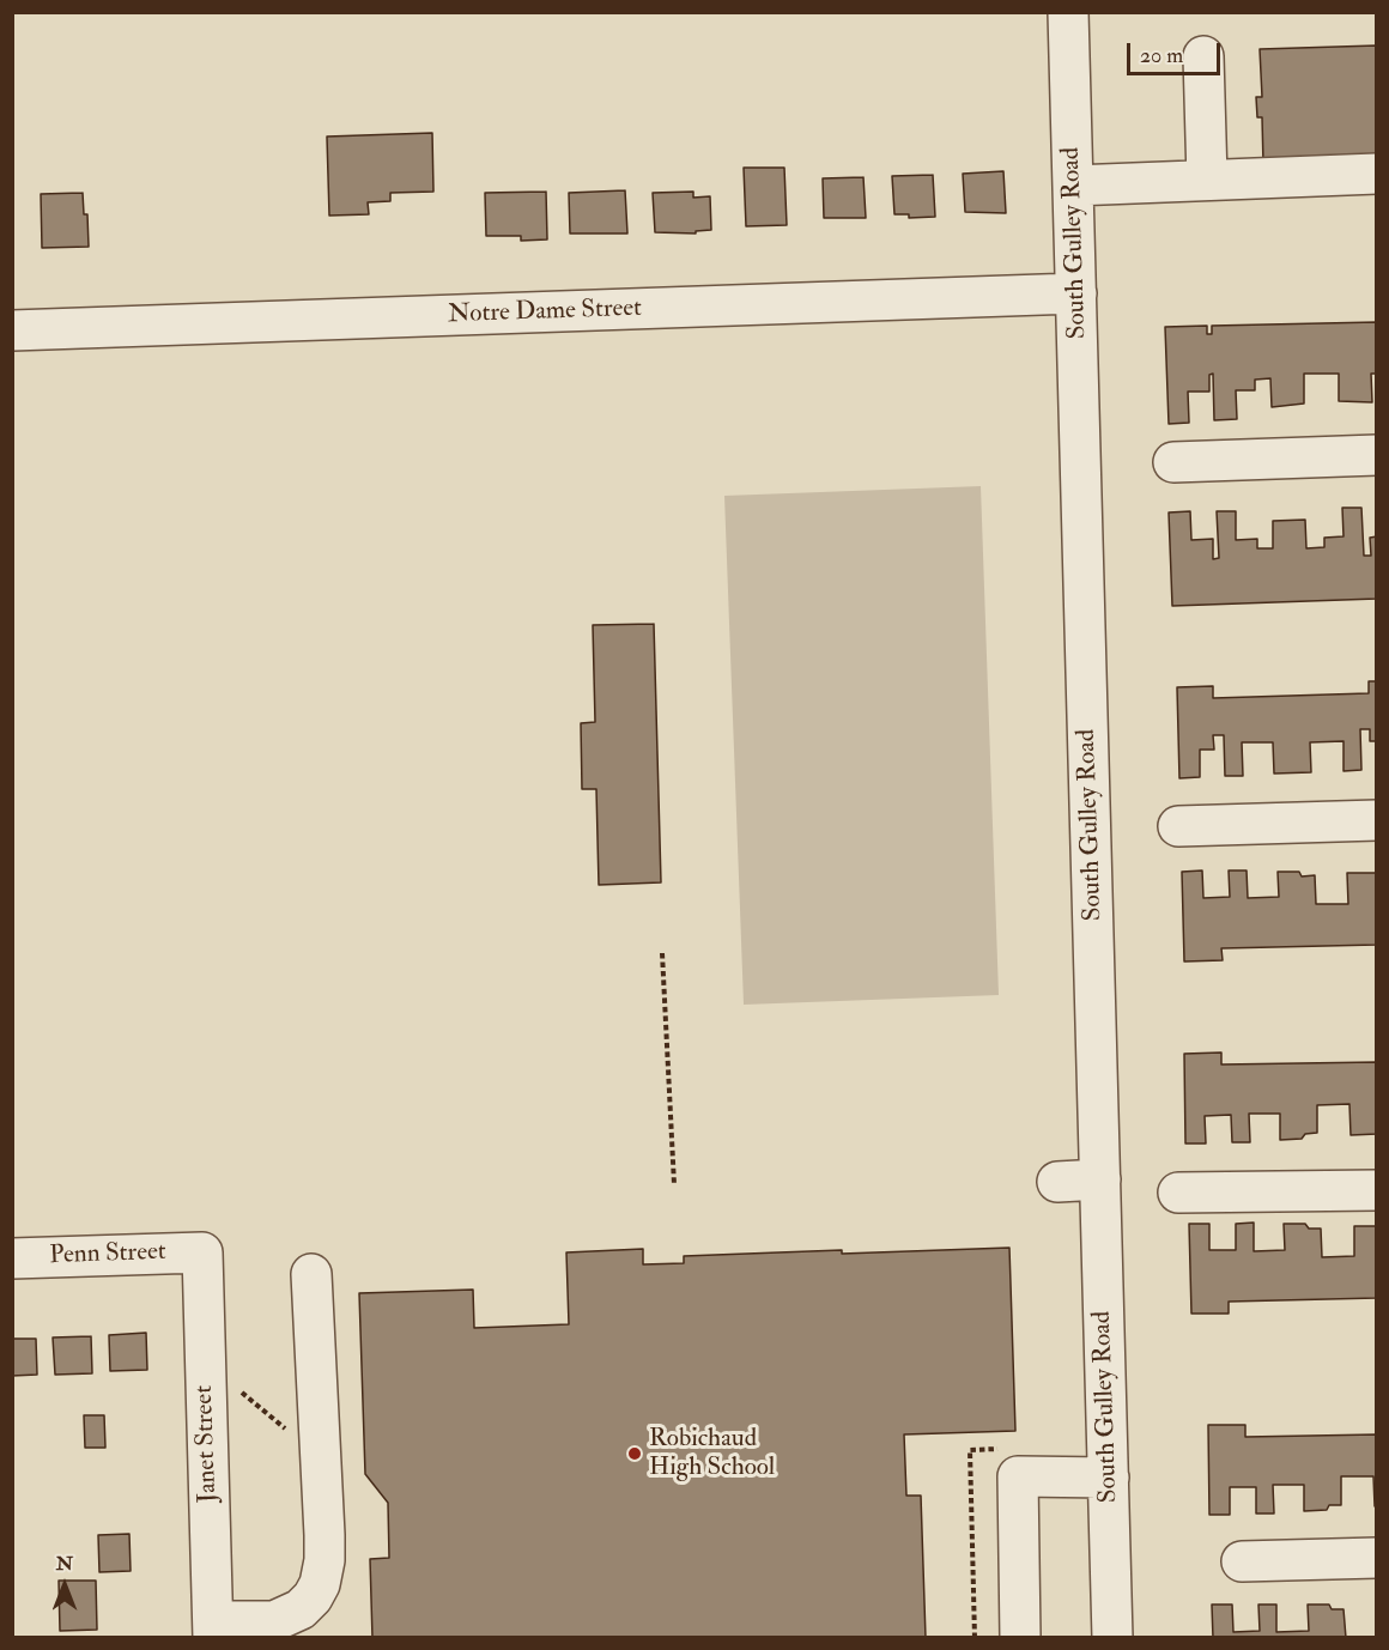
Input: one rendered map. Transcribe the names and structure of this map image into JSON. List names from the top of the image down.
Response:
{
  "streets": {
    "street": [
      "South Gulley Road",
      "Notre Dame Street",
      "Penn Street",
      "Janet Street"
    ]
  },
  "crossings": [
    ["South Gulley Road", "Notre Dame Street"],
    ["Penn Street", "Janet Street"]
  ],
  "places": ["Robichaud High School"],
  "scale_bar": "20 m",
  "north": "top"
}
